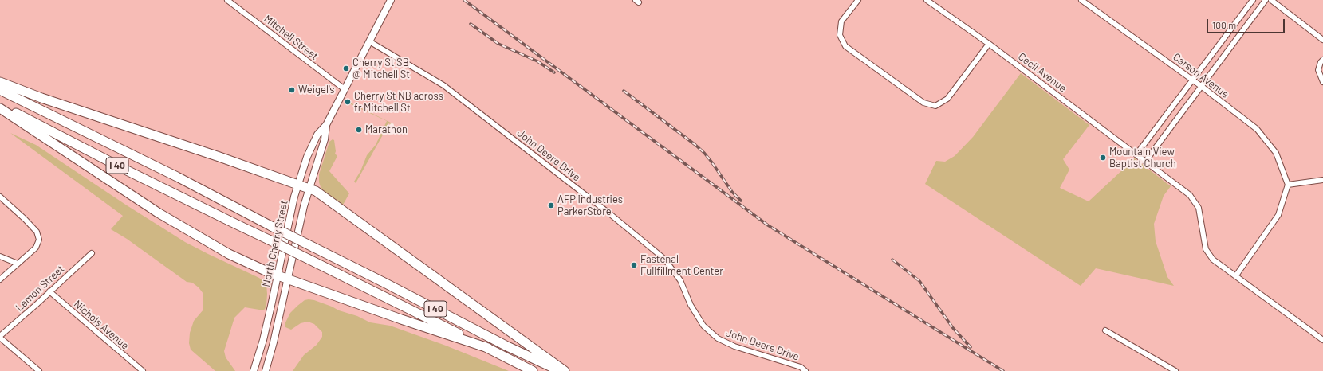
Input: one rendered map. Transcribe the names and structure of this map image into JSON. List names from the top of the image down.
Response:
{
  "streets": {
    "highway": ["I 40"],
    "main road": ["North Cherry Street"],
    "street": [
      "Mitchell Street",
      "Cecil Avenue",
      "Carson Avenue",
      "John Deere Drive",
      "Lemon Street",
      "Nichols Avenue"
    ]
  },
  "crossings": [
    ["Mitchell Street", "North Cherry Street"],
    ["John Deere Drive", "North Cherry Street"],
    ["Lemon Street", "Nichols Avenue"]
  ],
  "places": [
    "Cherry St SB @ Mitchell St",
    "Weigel's",
    "Cherry St NB across fr Mitchell St",
    "Marathon",
    "Mountain View Baptist Church",
    "AFP Industries ParkerStore",
    "Fastenal Fullfillment Center"
  ],
  "scale_bar": "100 m"
}
